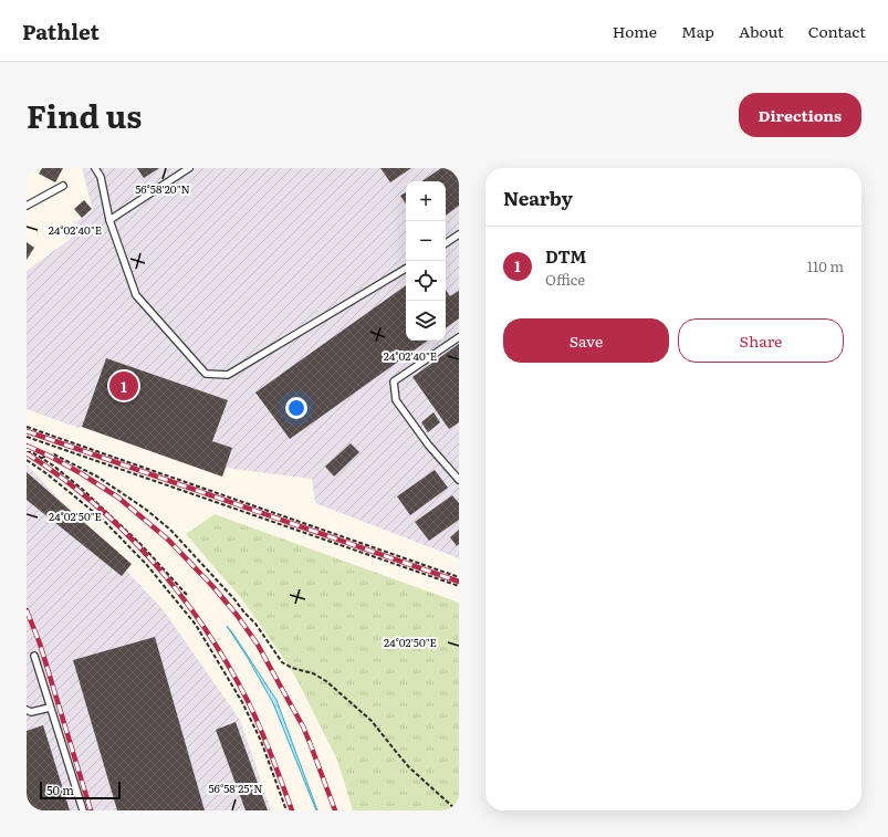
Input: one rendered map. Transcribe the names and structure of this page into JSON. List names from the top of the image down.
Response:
{
  "scale_bar": "50 m",
  "page": {
    "header": "Pathlet",
    "nav": [
      "Home",
      "Map",
      "About",
      "Contact"
    ],
    "title": "Find us",
    "buttons": [
      "Directions",
      ["Save", "Share"]
    ],
    "heading": "Nearby",
    "map_buttons": ["+", "−"],
    "list": [
      {
        "mark": "1",
        "name": "DTM",
        "note": "Office",
        "value": "110 m"
      }
    ],
    "pins": "1",
    "scale": "50 m"
  },
  "coordinates": [
    "56°58'20\"N",
    "24°02'40\"E",
    "24°02'50\"E",
    "56°58'25\"N"
  ]
}
